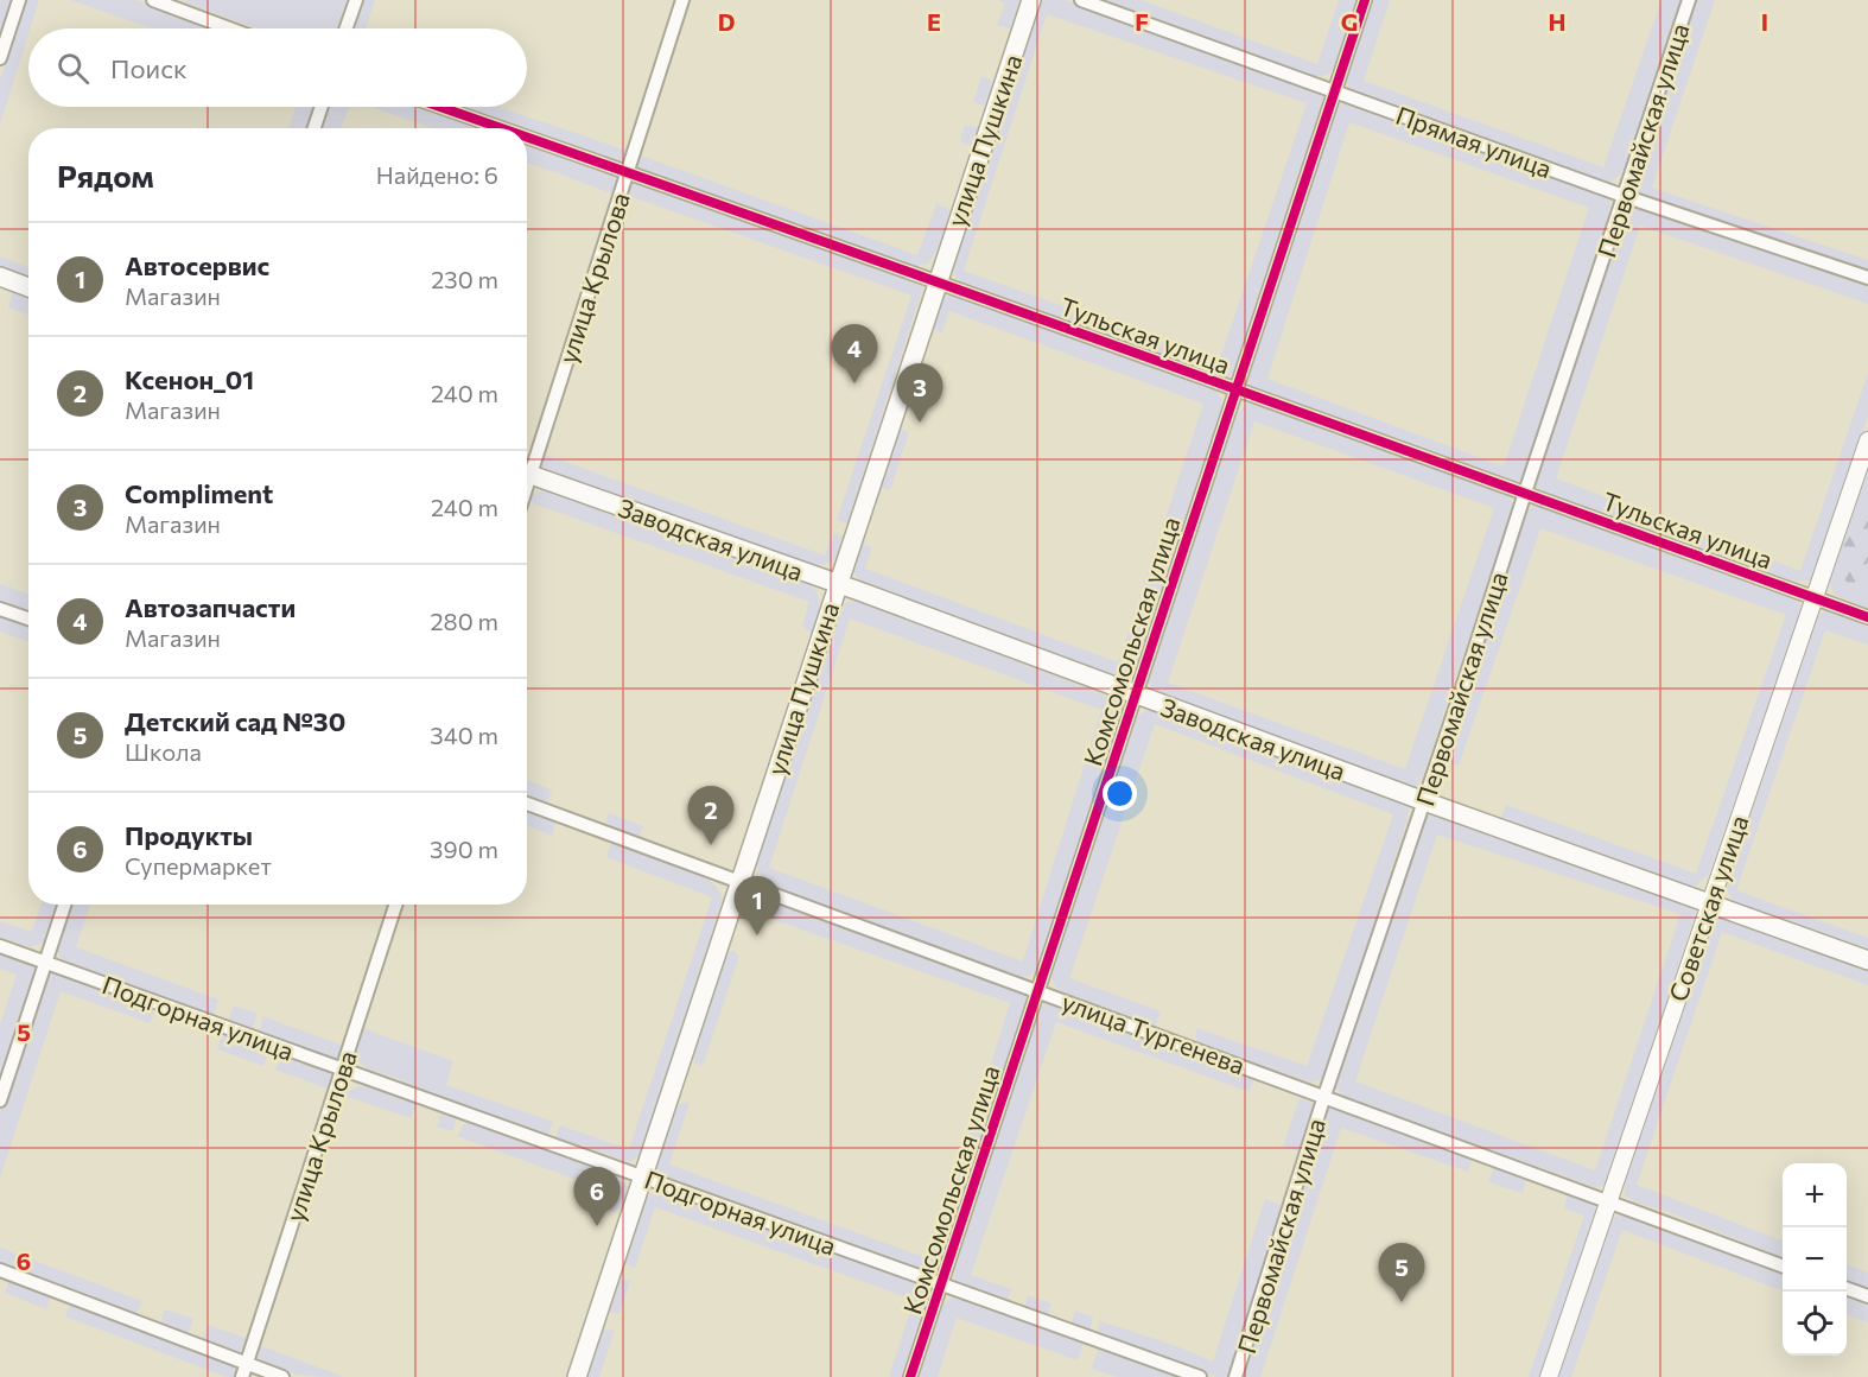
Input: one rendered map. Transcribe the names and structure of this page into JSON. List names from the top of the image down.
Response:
{
  "streets": {
    "main road": ["улица Пушкина", "Заводская улица"],
    "street": [
      "Первомайская улица",
      "Прямая улица",
      "улица Крылова",
      "Тульская улица",
      "Комсомольская улица",
      "Советская улица",
      "Подгорная улица",
      "улица Тургенева"
    ]
  },
  "crossings": [
    ["улица Пушкина", "Тульская улица"],
    ["улица Пушкина", "Заводская улица"],
    ["улица Пушкина", "Подгорная улица"],
    ["улица Пушкина", "улица Тургенева"],
    ["Первомайская улица", "Прямая улица"],
    ["Первомайская улица", "Тульская улица"],
    ["Первомайская улица", "Заводская улица"],
    ["Первомайская улица", "улица Тургенева"],
    ["Прямая улица", "Комсомольская улица"],
    ["улица Крылова", "Тульская улица"],
    ["улица Крылова", "Подгорная улица"],
    ["Тульская улица", "Комсомольская улица"],
    ["Тульская улица", "Советская улица"],
    ["Заводская улица", "Комсомольская улица"],
    ["Заводская улица", "Советская улица"],
    ["Комсомольская улица", "Подгорная улица"],
    ["Комсомольская улица", "улица Тургенева"],
    ["Советская улица", "улица Тургенева"]
  ],
  "page": {
    "search": "Поиск",
    "heading": ["Рядом", "Найдено: 6"],
    "list": [
      {
        "mark": "1",
        "name": "Автосервис",
        "note": "Магазин",
        "value": "230 m"
      },
      {
        "mark": "2",
        "name": "Ксенон_01",
        "note": "Магазин",
        "value": "240 m"
      },
      {
        "mark": "3",
        "name": "Compliment",
        "note": "Магазин",
        "value": "240 m"
      },
      {
        "mark": "4",
        "name": "Автозапчасти",
        "note": "Магазин",
        "value": "280 m"
      },
      {
        "mark": "5",
        "name": "Детский сад №30",
        "note": "Школа",
        "value": "340 m"
      },
      {
        "mark": "6",
        "name": "Продукты",
        "note": "Супермаркет",
        "value": "390 m"
      }
    ],
    "pins": [
      "4",
      "3",
      "2",
      "1",
      "6",
      "5"
    ],
    "map_buttons": ["+", "−"]
  },
  "grid": {
    "columns": [
      "D",
      "E",
      "F",
      "G",
      "H",
      "I"
    ],
    "rows": ["5", "6"]
  }
}
